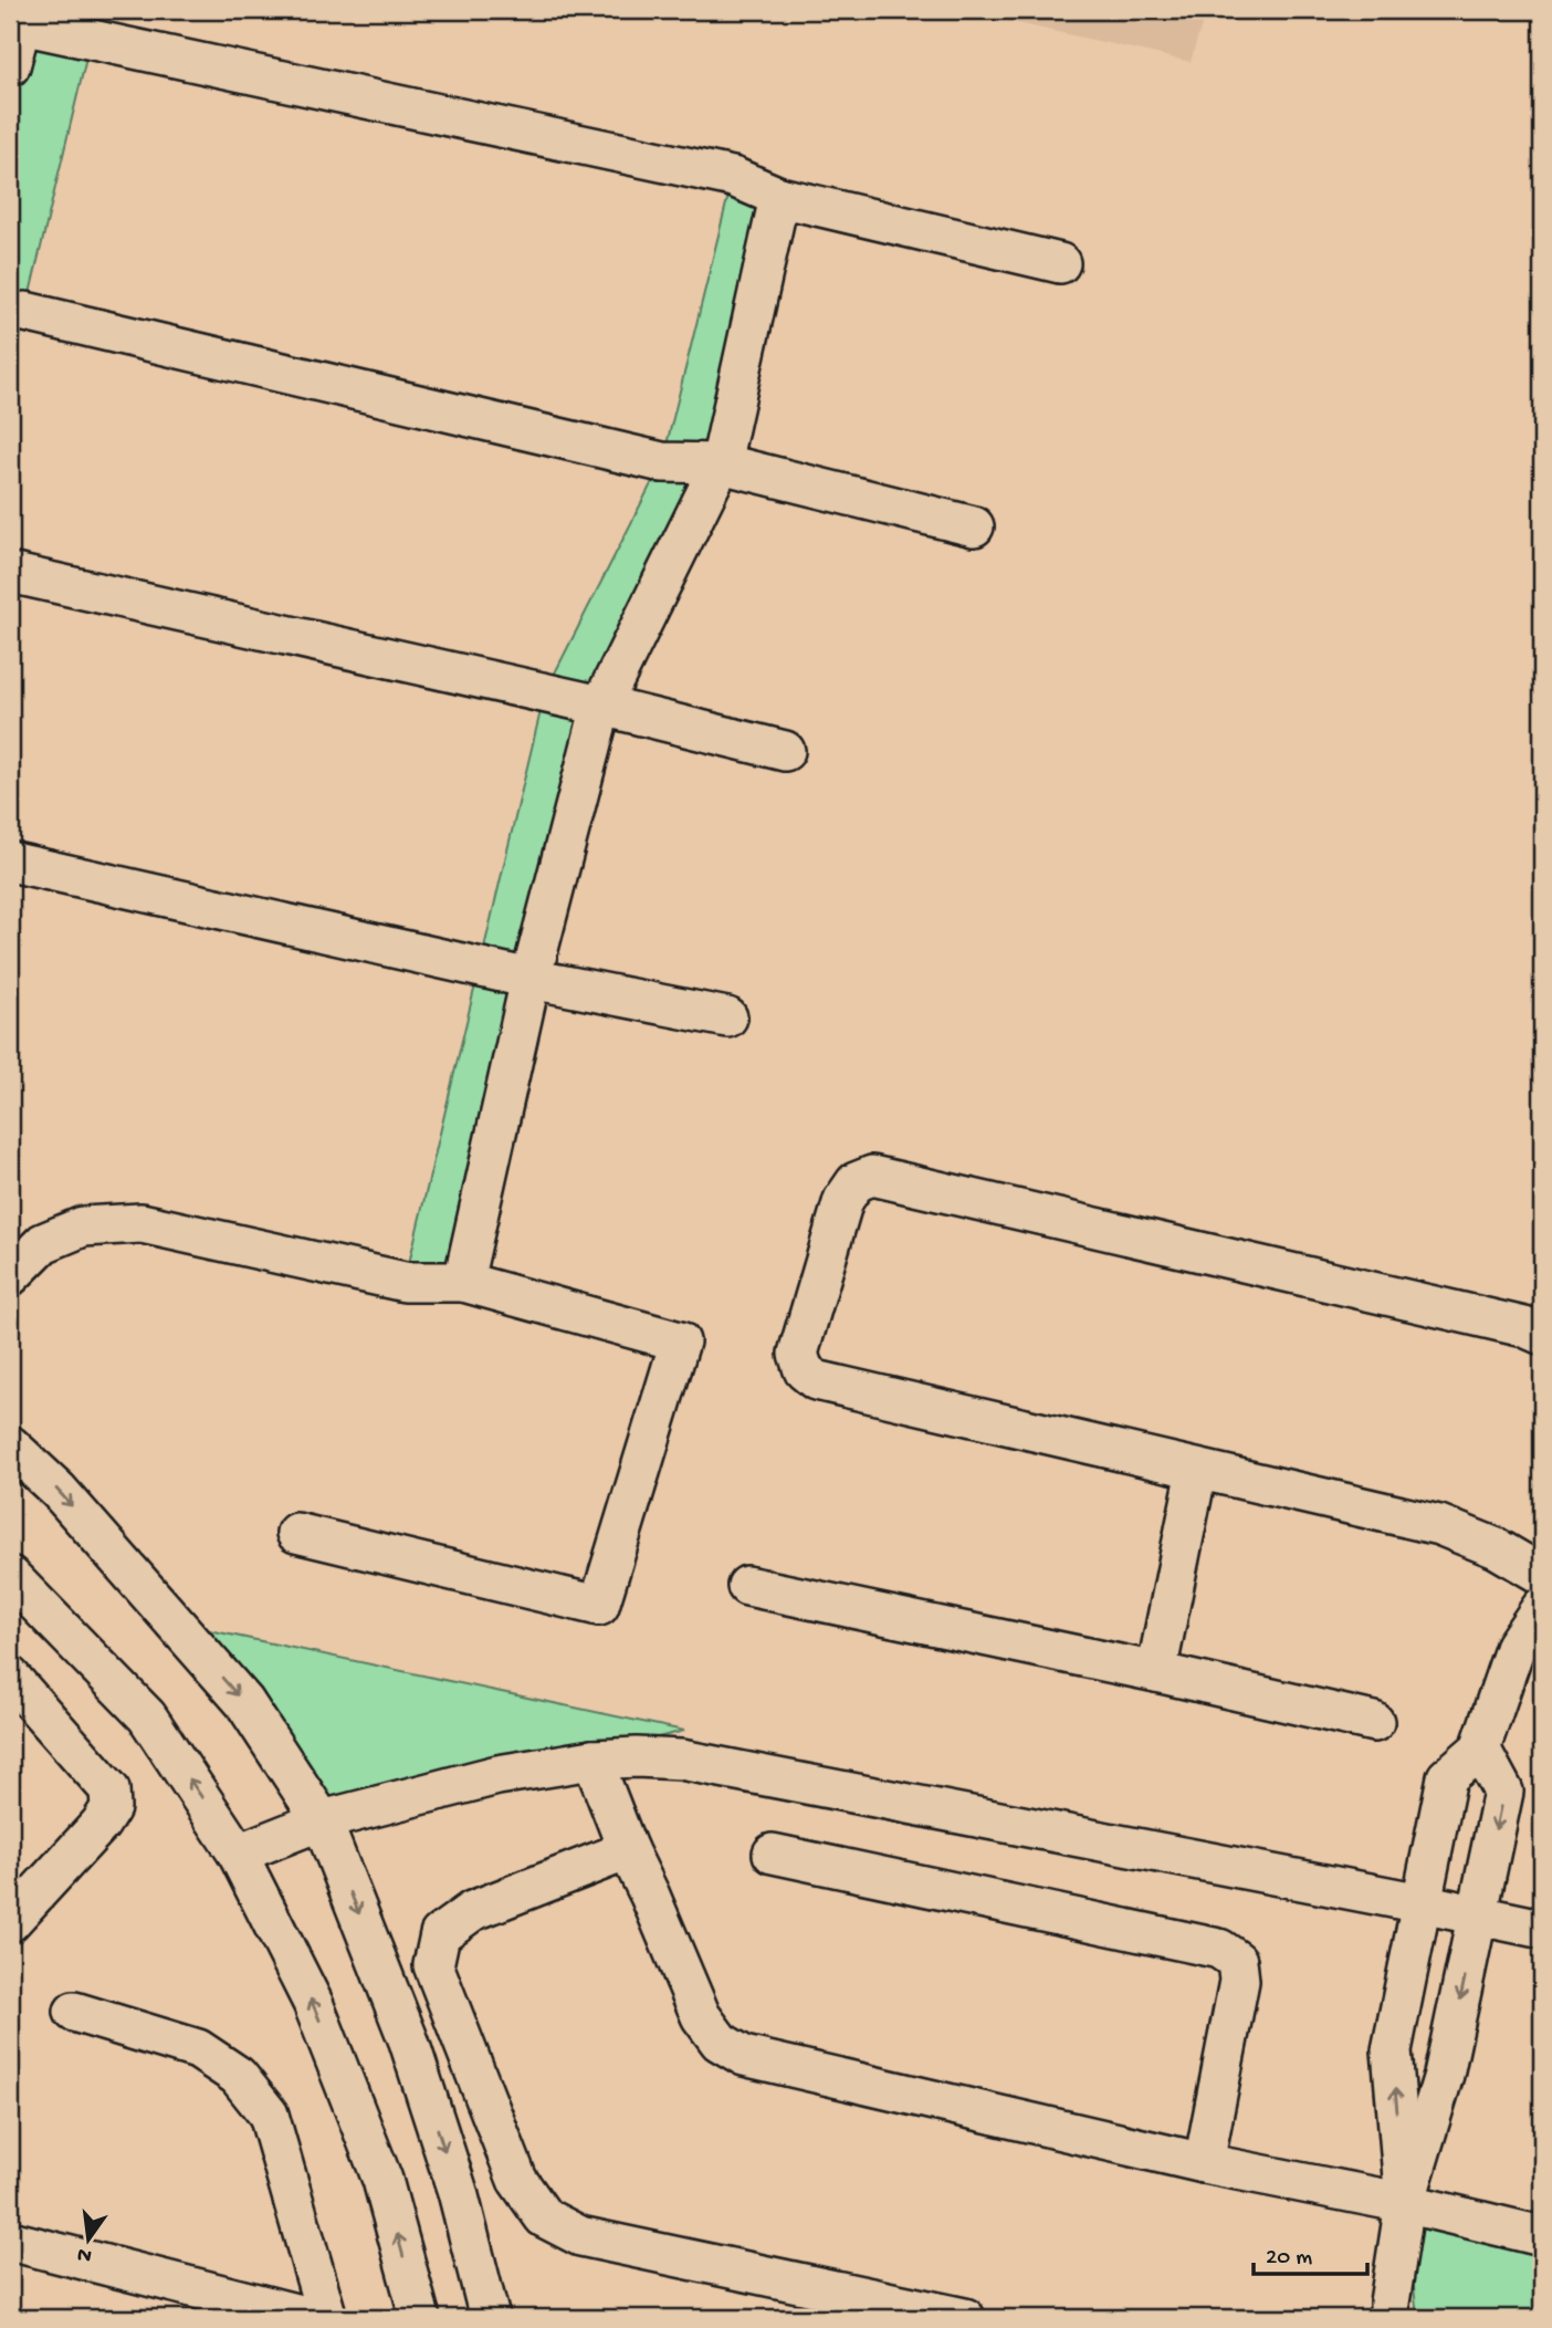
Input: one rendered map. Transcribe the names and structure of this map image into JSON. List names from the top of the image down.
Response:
{
  "scale_bar": "20 m",
  "north": "bottom"
}
